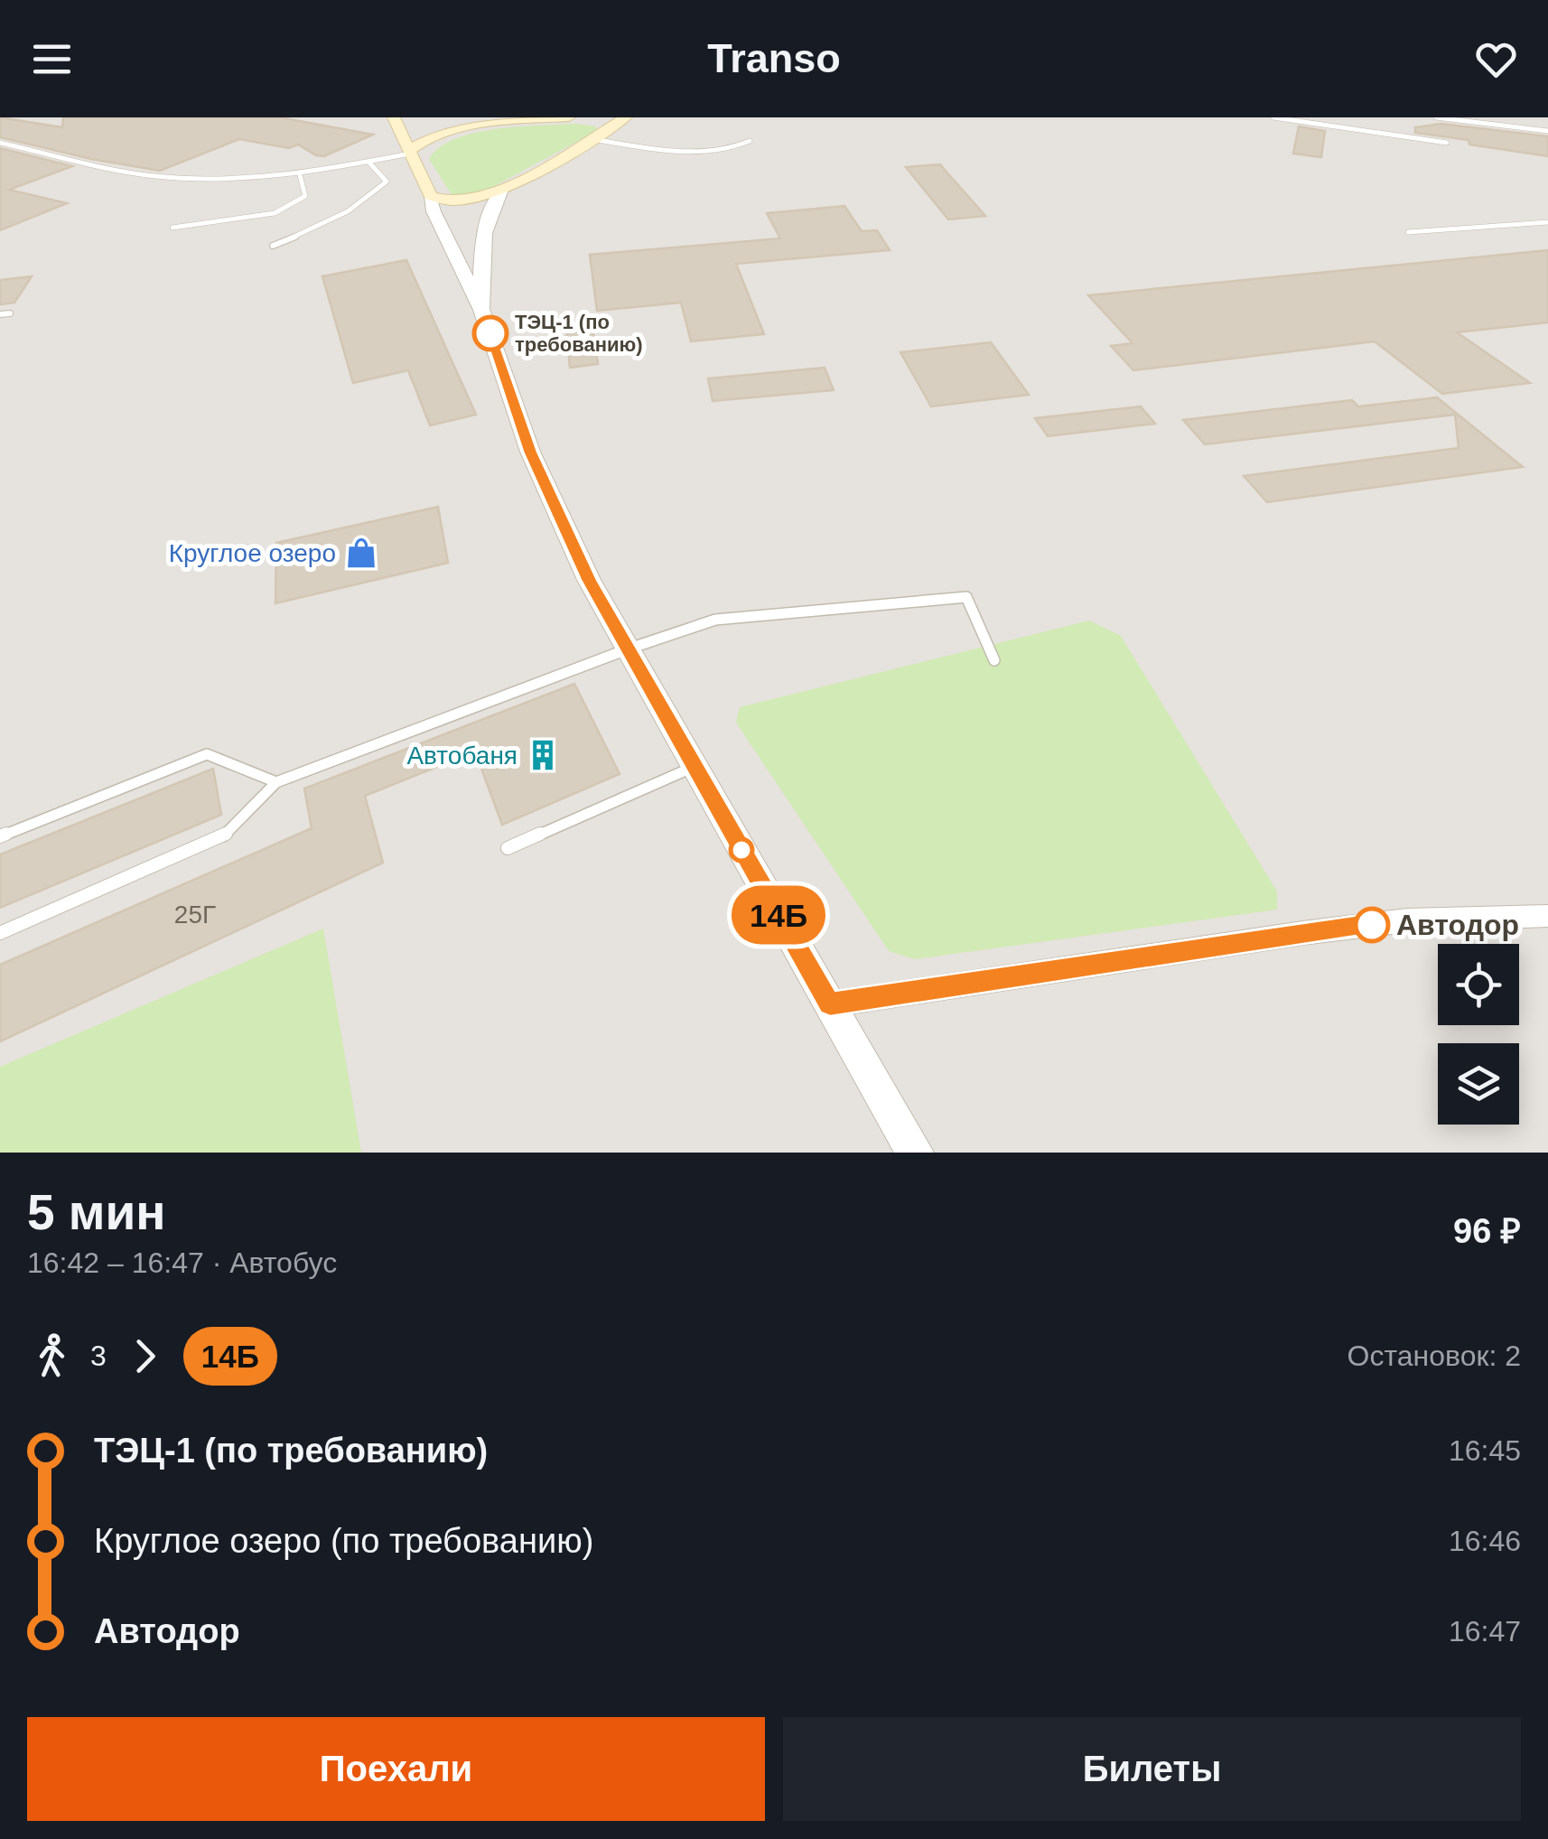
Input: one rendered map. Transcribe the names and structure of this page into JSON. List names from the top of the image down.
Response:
{
  "places": {
    "other": ["ТЭЦ-1 (по требованию)", "Автодор"],
    "shop": ["Круглое озеро"],
    "building": ["Автобаня"]
  },
  "lines": ["bus line 14Б"],
  "house_numbers": ["25Г"],
  "page": {
    "header": "Transo",
    "on_map": "14Б",
    "heading": ["5 мин", "16:42 – 16:47 · Автобус", "96 ₽"],
    "legs": ["3", "14Б", "Остановок: 2"],
    "list": [
      {
        "name": "ТЭЦ-1 (по требованию)",
        "value": "16:45"
      },
      {
        "name": "Круглое озеро (по требованию)",
        "value": "16:46"
      },
      {
        "name": "Автодор",
        "value": "16:47"
      }
    ],
    "buttons": ["Поехали", "Билеты"]
  }
}
